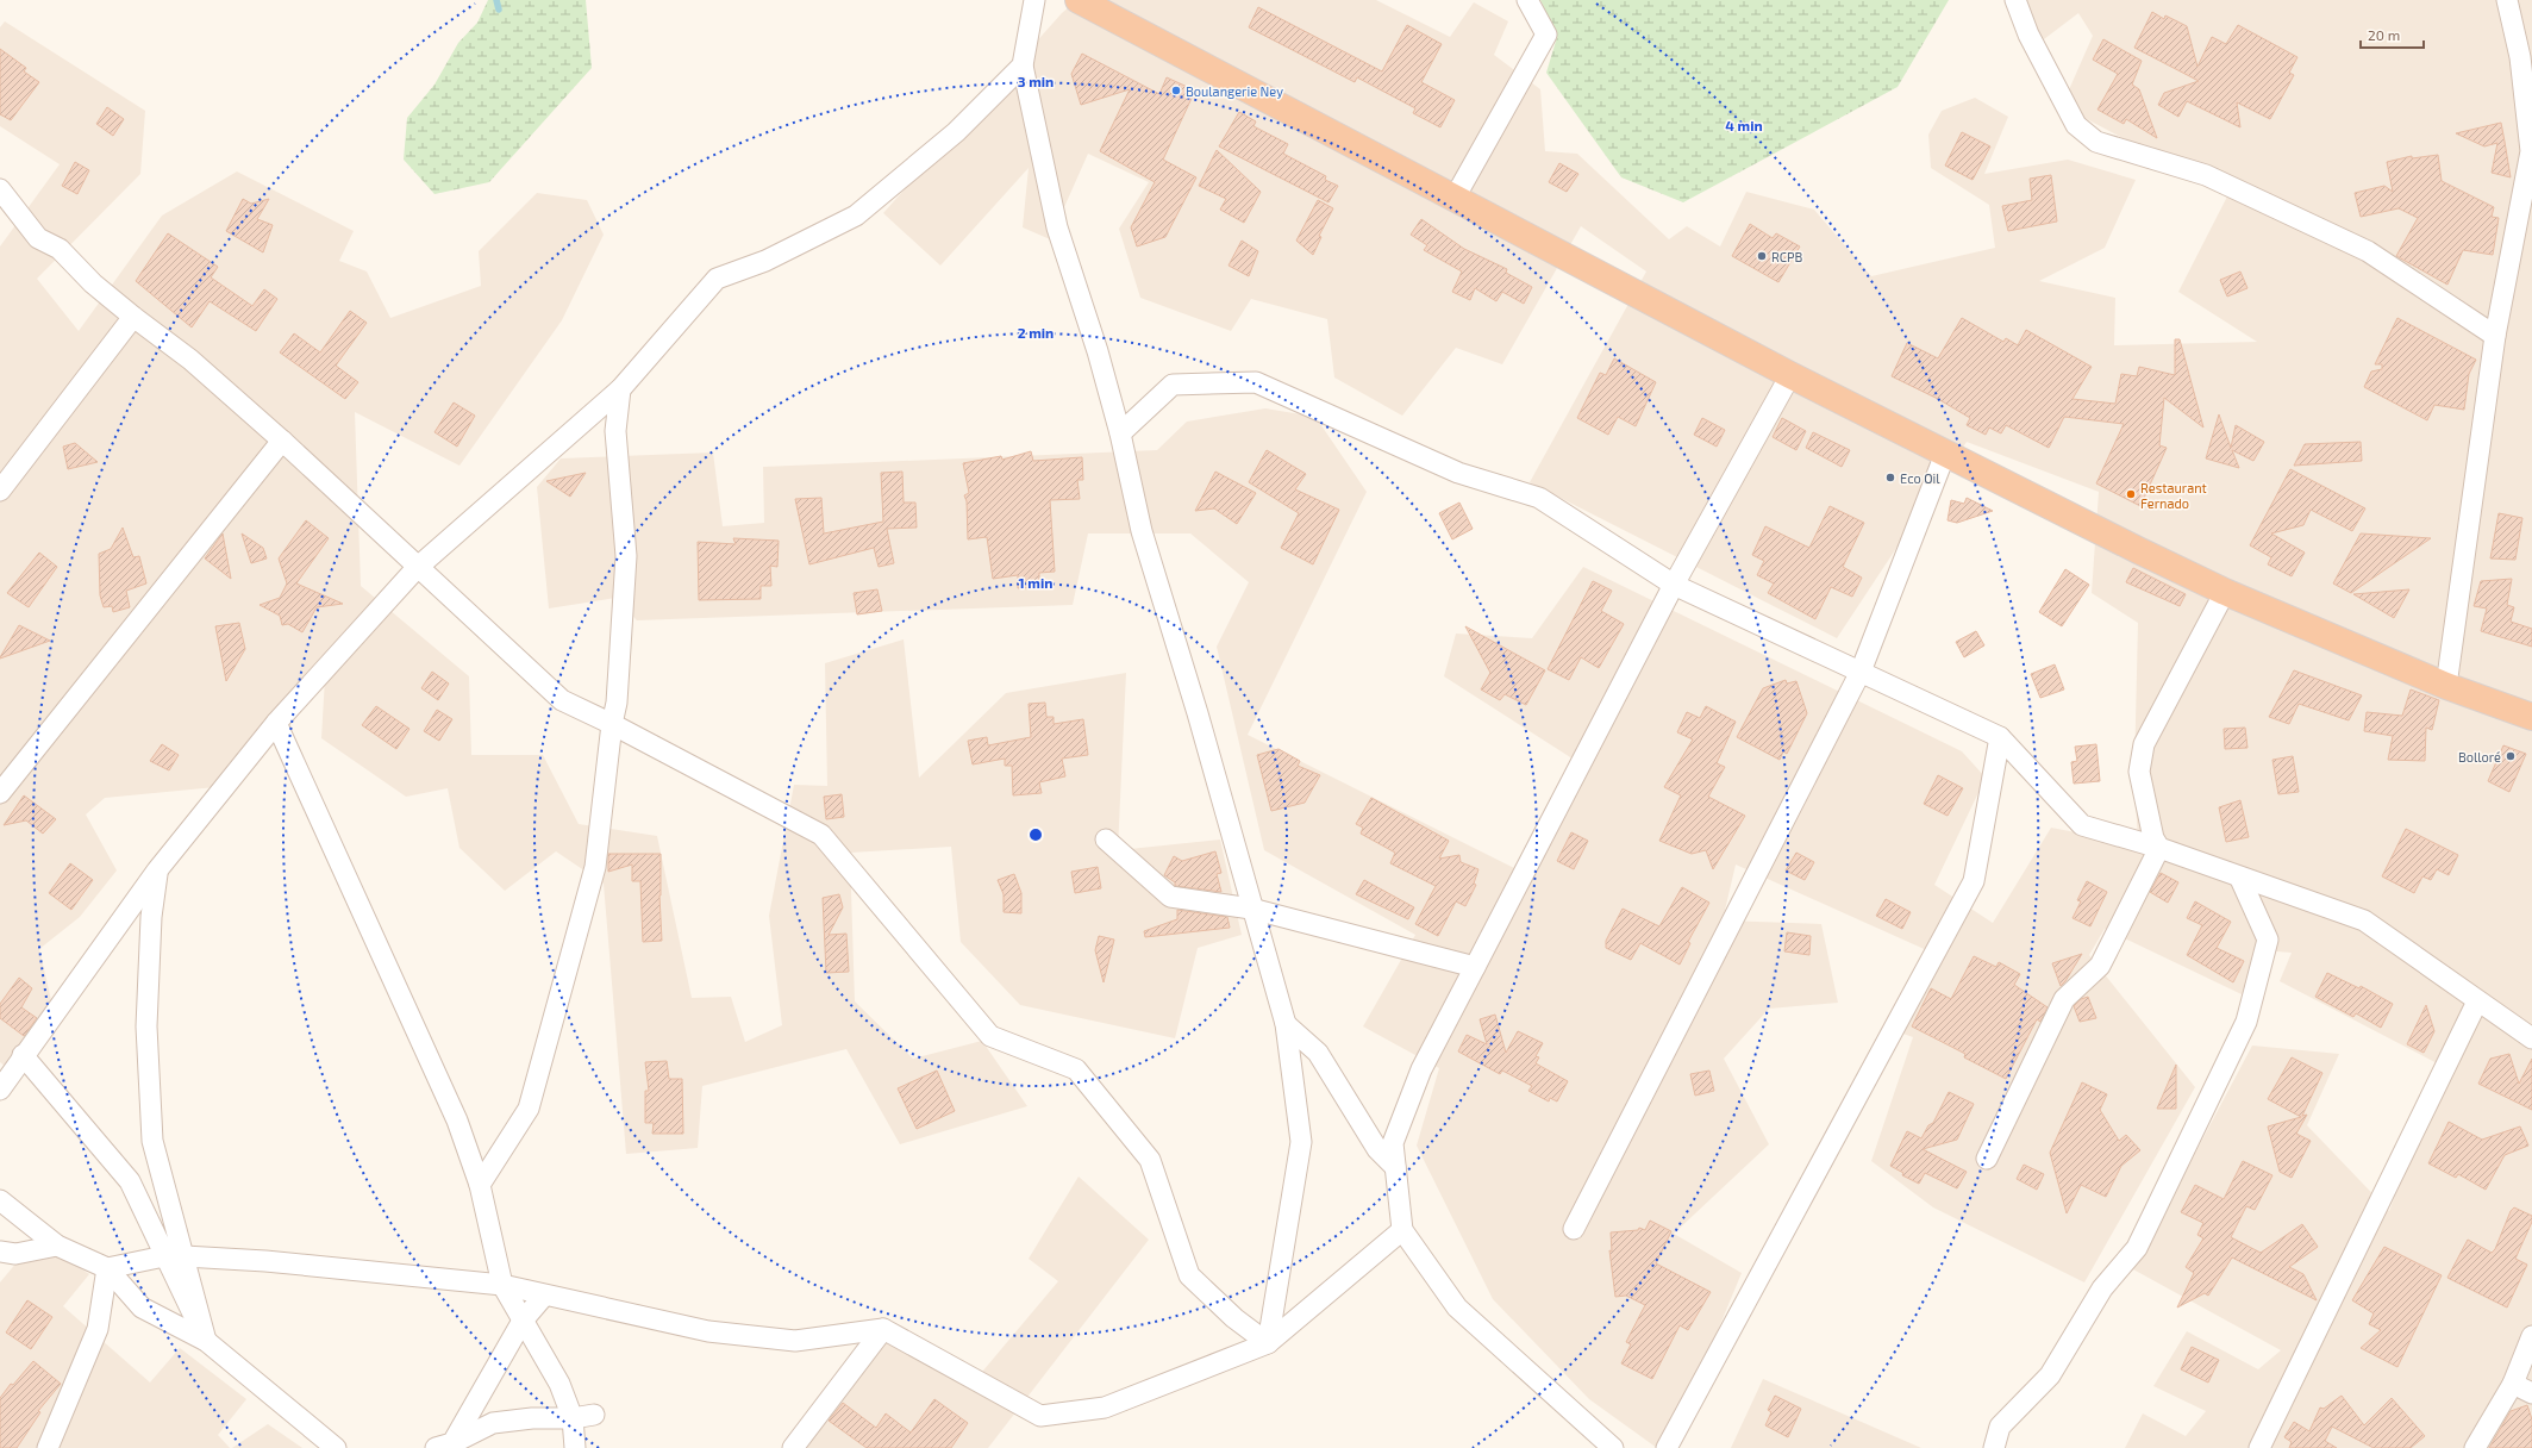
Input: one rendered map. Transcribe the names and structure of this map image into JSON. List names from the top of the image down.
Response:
{
  "places": [
    "Boulangerie Ney",
    "RCPB",
    "Eco Oil",
    "Restaurant Fernado",
    "Bolloré"
  ],
  "scale_bar": "20 m",
  "rings": [
    "3 min",
    "4 min",
    "2 min",
    "1 min"
  ]
}
